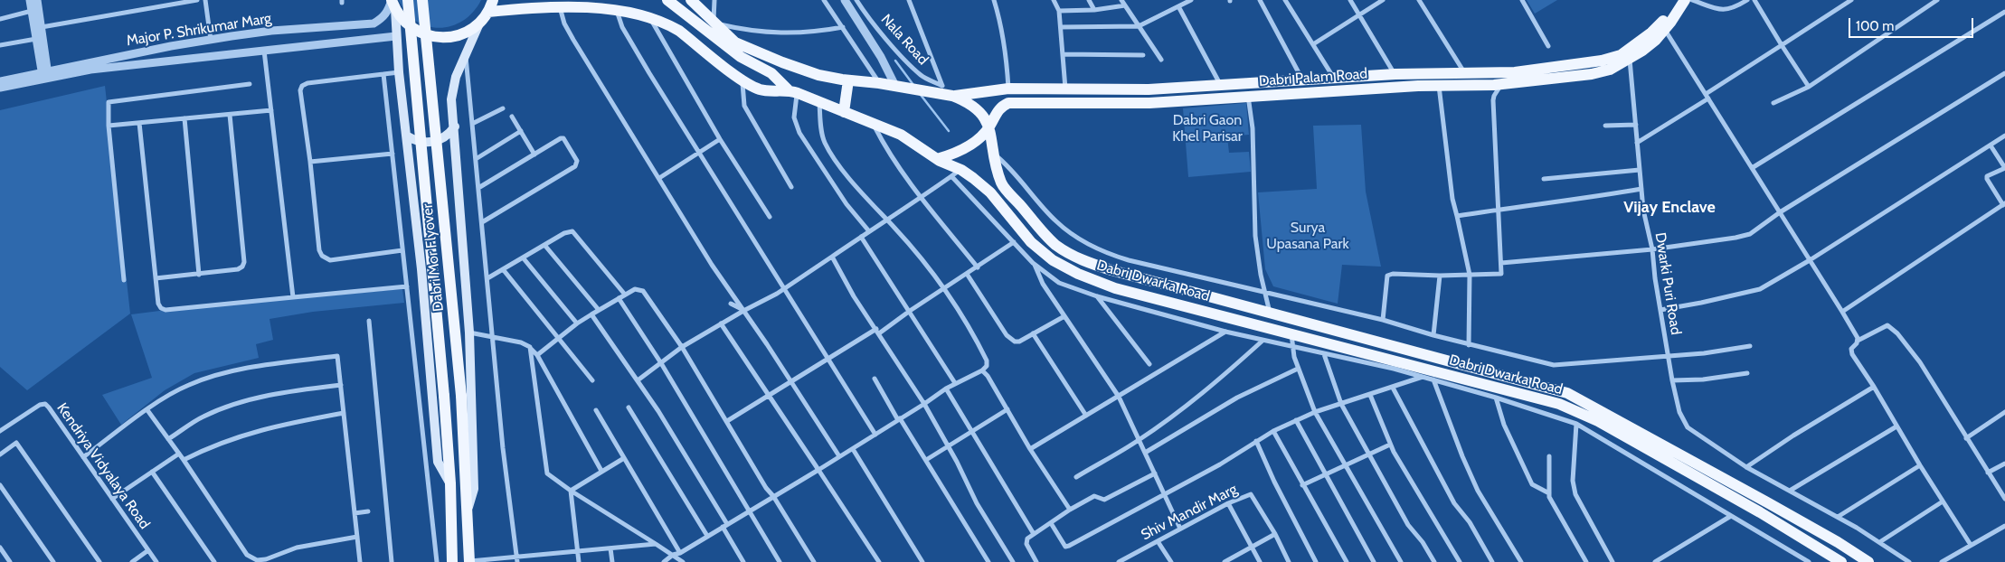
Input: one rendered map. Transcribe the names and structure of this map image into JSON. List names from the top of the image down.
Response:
{
  "streets": {
    "main road": ["Dabri Palam Road", "Dabri Mor Flyover", "Dabri Dwarka Road"],
    "street": [
      "Major P. Shrikumar Marg",
      "Nala Road",
      "Dwarki Puri Road",
      "Kendriya Vidyalaya Road",
      "Shiv Mandir Marg"
    ]
  },
  "crossings": [
    ["Nala Road", "Dabri Palam Road"],
    ["Nala Road", "Dabri Dwarka Road"],
    ["Dabri Palam Road", "Dabri Dwarka Road"],
    ["Dabri Palam Road", "Dwarki Puri Road"]
  ],
  "districts": ["Vijay Enclave"],
  "parks": ["Dabri Gaon Khel Parisar", "Surya Upasana Park"],
  "scale_bar": "100 m"
}
